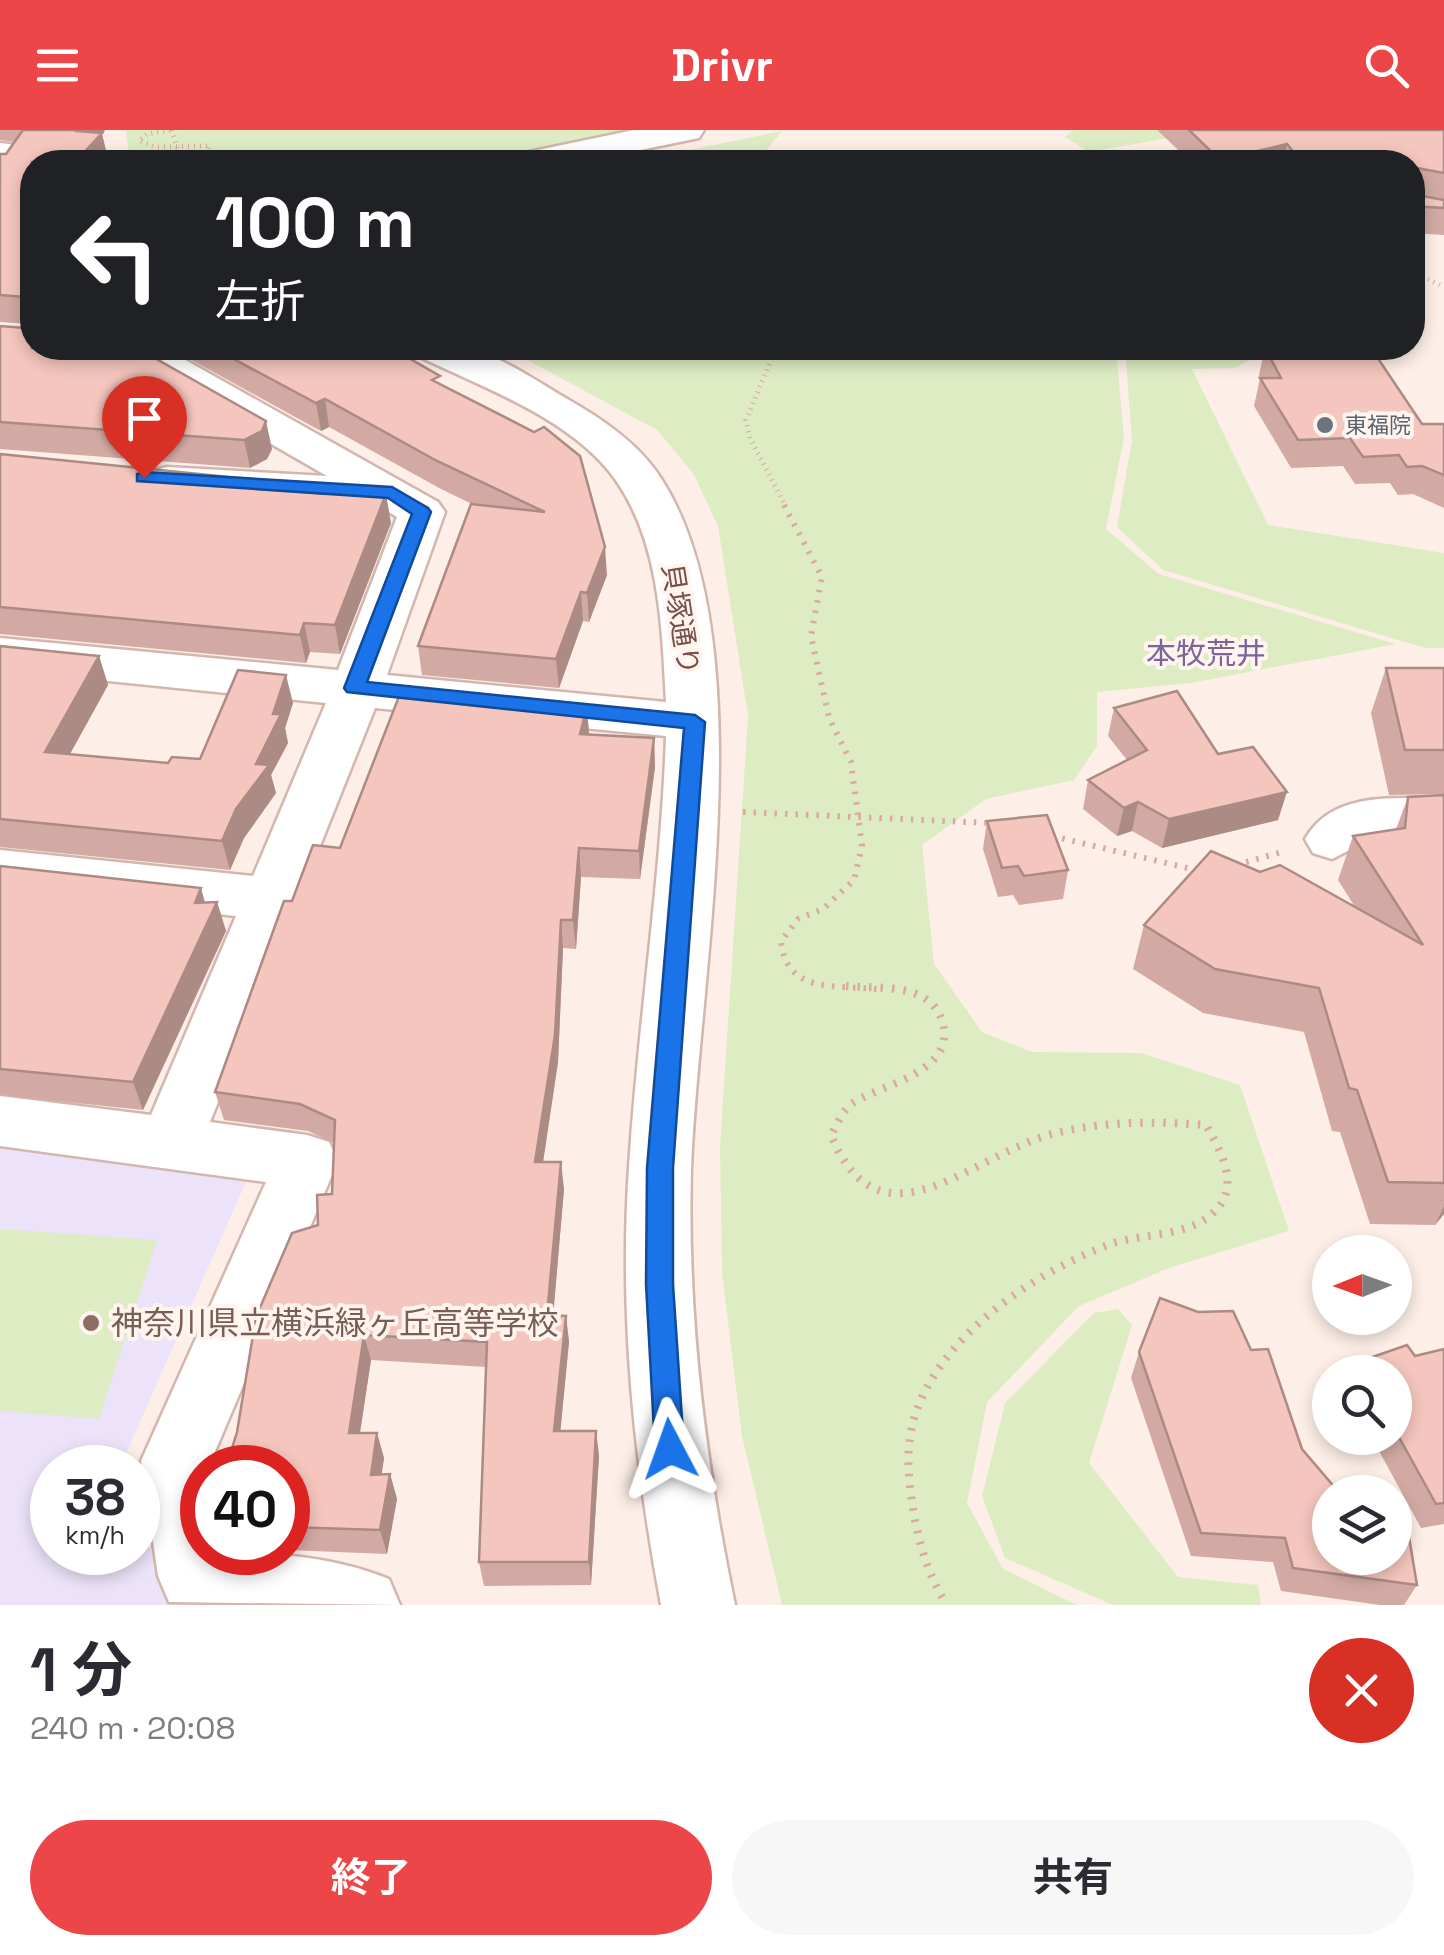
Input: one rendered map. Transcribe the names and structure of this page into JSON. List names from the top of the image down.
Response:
{
  "streets": {
    "street": ["貝塚通り"]
  },
  "districts": ["本牧荒井"],
  "places": ["東福院", "神奈川県立横浜緑ヶ丘高等学校"],
  "north": "left",
  "page": {
    "header": "Drivr",
    "turn": ["100 m", "左折"],
    "speed": "38 km/h",
    "limit": "40",
    "heading": ["1 分", "240 m · 20:08"],
    "buttons": ["終了", "共有"]
  }
}
